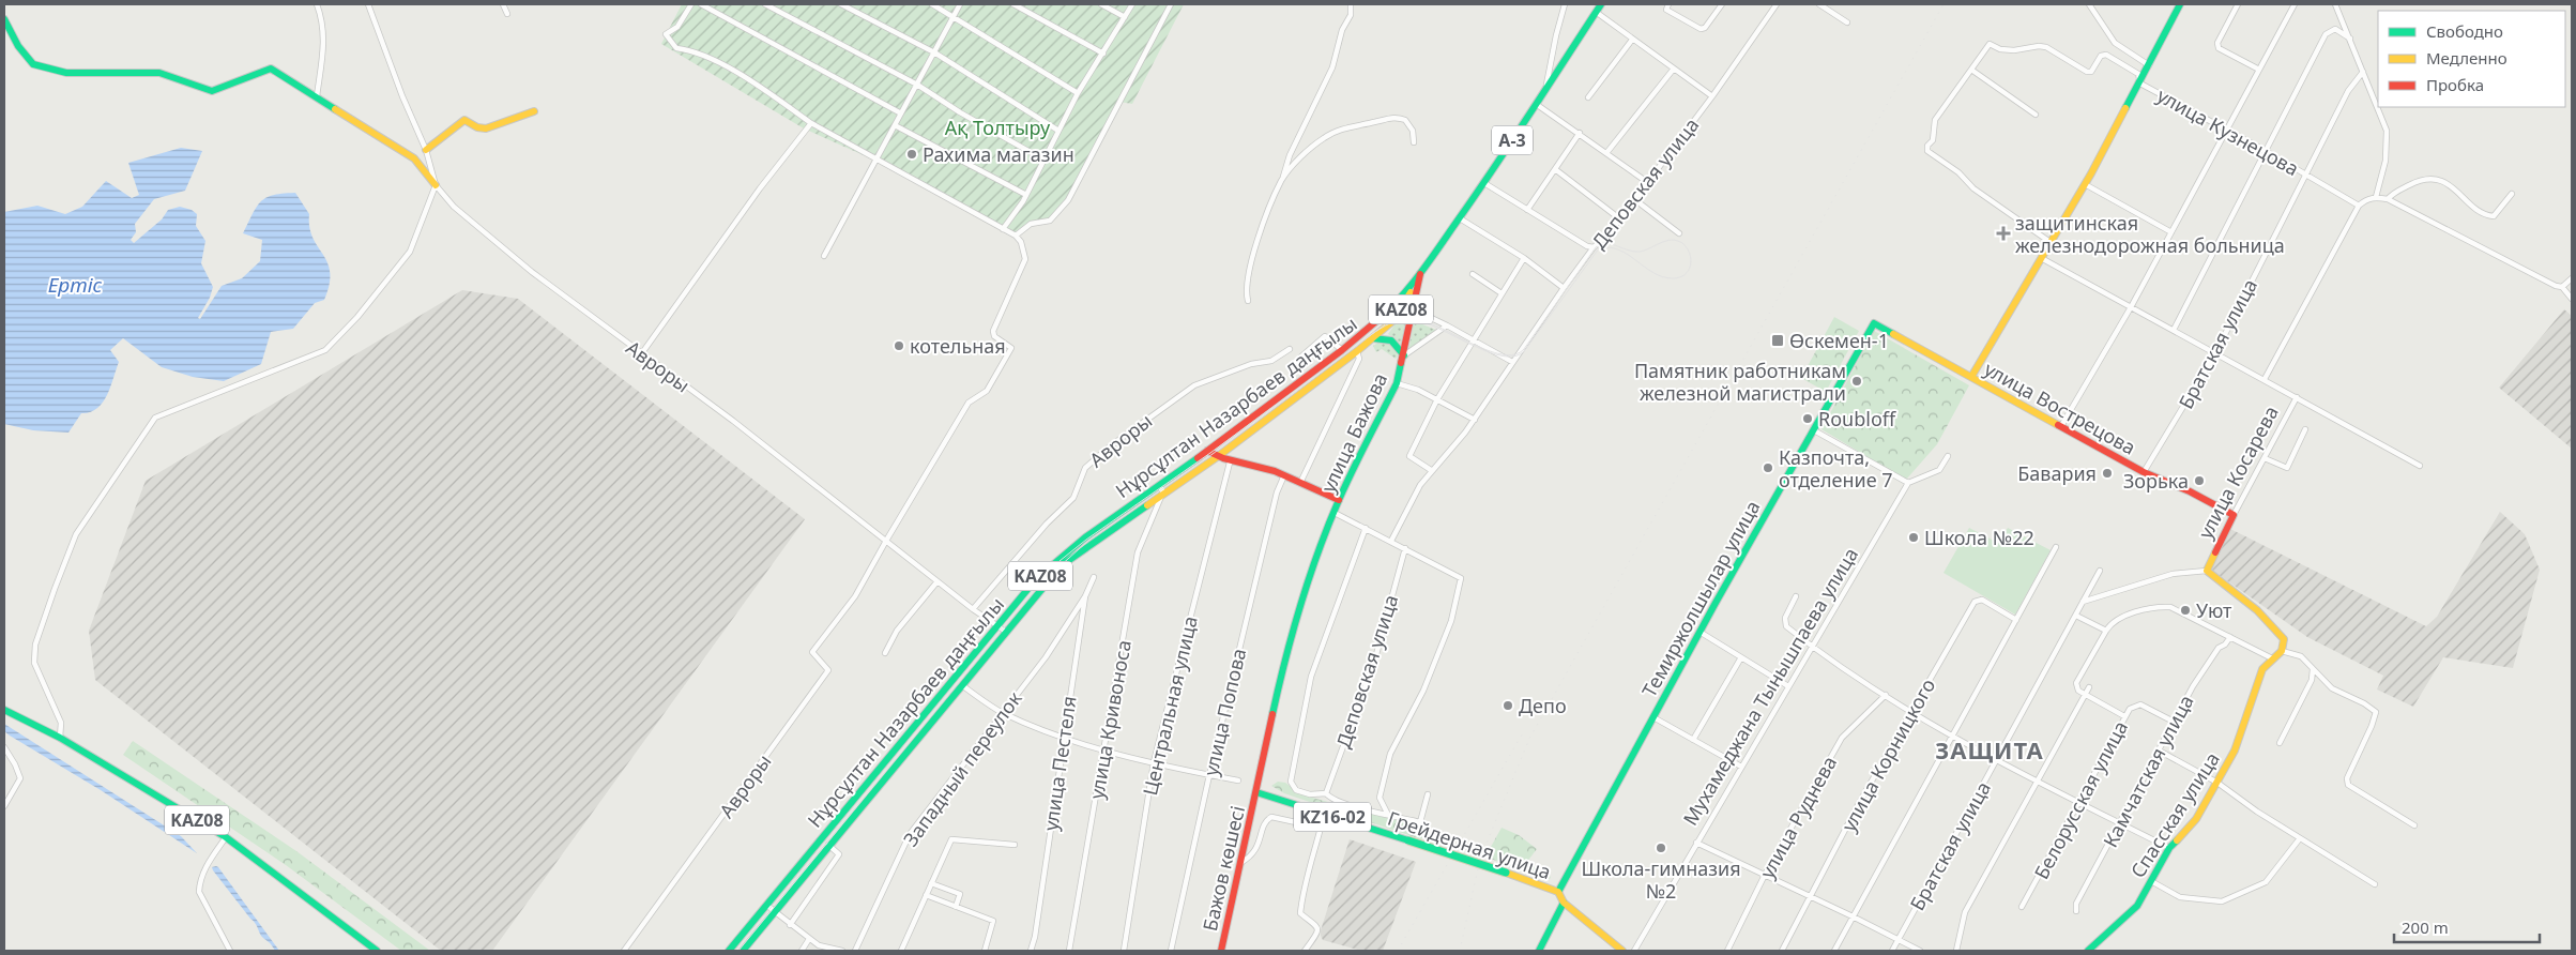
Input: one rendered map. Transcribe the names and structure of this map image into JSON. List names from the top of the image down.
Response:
{
  "streets": {
    "main road": [
      "A-3",
      "KAZ08",
      "Нұрсұлтан Назарбаев даңғылы",
      "улица Вострецова",
      "улица Бажова",
      "улица Косарева",
      "Темиржолшылар улица",
      "Спасская улица",
      "KZ16-02",
      "Грейдерная улица",
      "Бажов көшесі"
    ],
    "street": [
      "улица Кузнецова",
      "Деповская улица",
      "Братская улица",
      "Авроры",
      "Мухамеджана Тынышпаева улица",
      "Центральная улица",
      "улица Попова",
      "улица Кривоноса",
      "улица Корницкого",
      "улица Пестеля",
      "Западный переулок",
      "Камчатская улица",
      "Белорусская улица",
      "улица Руднева"
    ]
  },
  "crossings": [
    ["улица Кузнецова", "Братская улица"],
    ["Братская улица", "улица Вострецова"],
    ["Авроры", "Нұрсұлтан Назарбаев даңғылы"],
    ["Нұрсұлтан Назарбаев даңғылы", "улица Бажова"],
    ["Нұрсұлтан Назарбаев даңғылы", "улица Кривоноса"],
    ["улица Вострецова", "улица Косарева"],
    ["улица Вострецова", "Темиржолшылар улица"],
    ["улица Бажова", "Грейдерная улица"],
    ["улица Бажова", "Бажов көшесі"],
    ["Темиржолшылар улица", "Грейдерная улица"],
    ["улица Пестеля", "Западный переулок"],
    ["Камчатская улица", "Белорусская улица"],
    ["Грейдерная улица", "Бажов көшесі"]
  ],
  "districts": ["ЗАЩИТА"],
  "water": ["Ертіс"],
  "parks": ["Ақ Толтыру"],
  "places": {
    "other": [
      "Рахима магазин",
      "котельная",
      "Памятник работникам железной магистрали",
      "Roubloff",
      "Казпочта, отделение 7",
      "Бавария",
      "Зорька",
      "Школа №22",
      "Уют",
      "Депо",
      "Школа-гимназия №2"
    ],
    "health": ["защитинская железнодорожная больница"],
    "transit": ["Өскемен-1"]
  },
  "legend": ["Свободно", "Медленно", "Пробка"],
  "scale_bar": "200 m"
}
